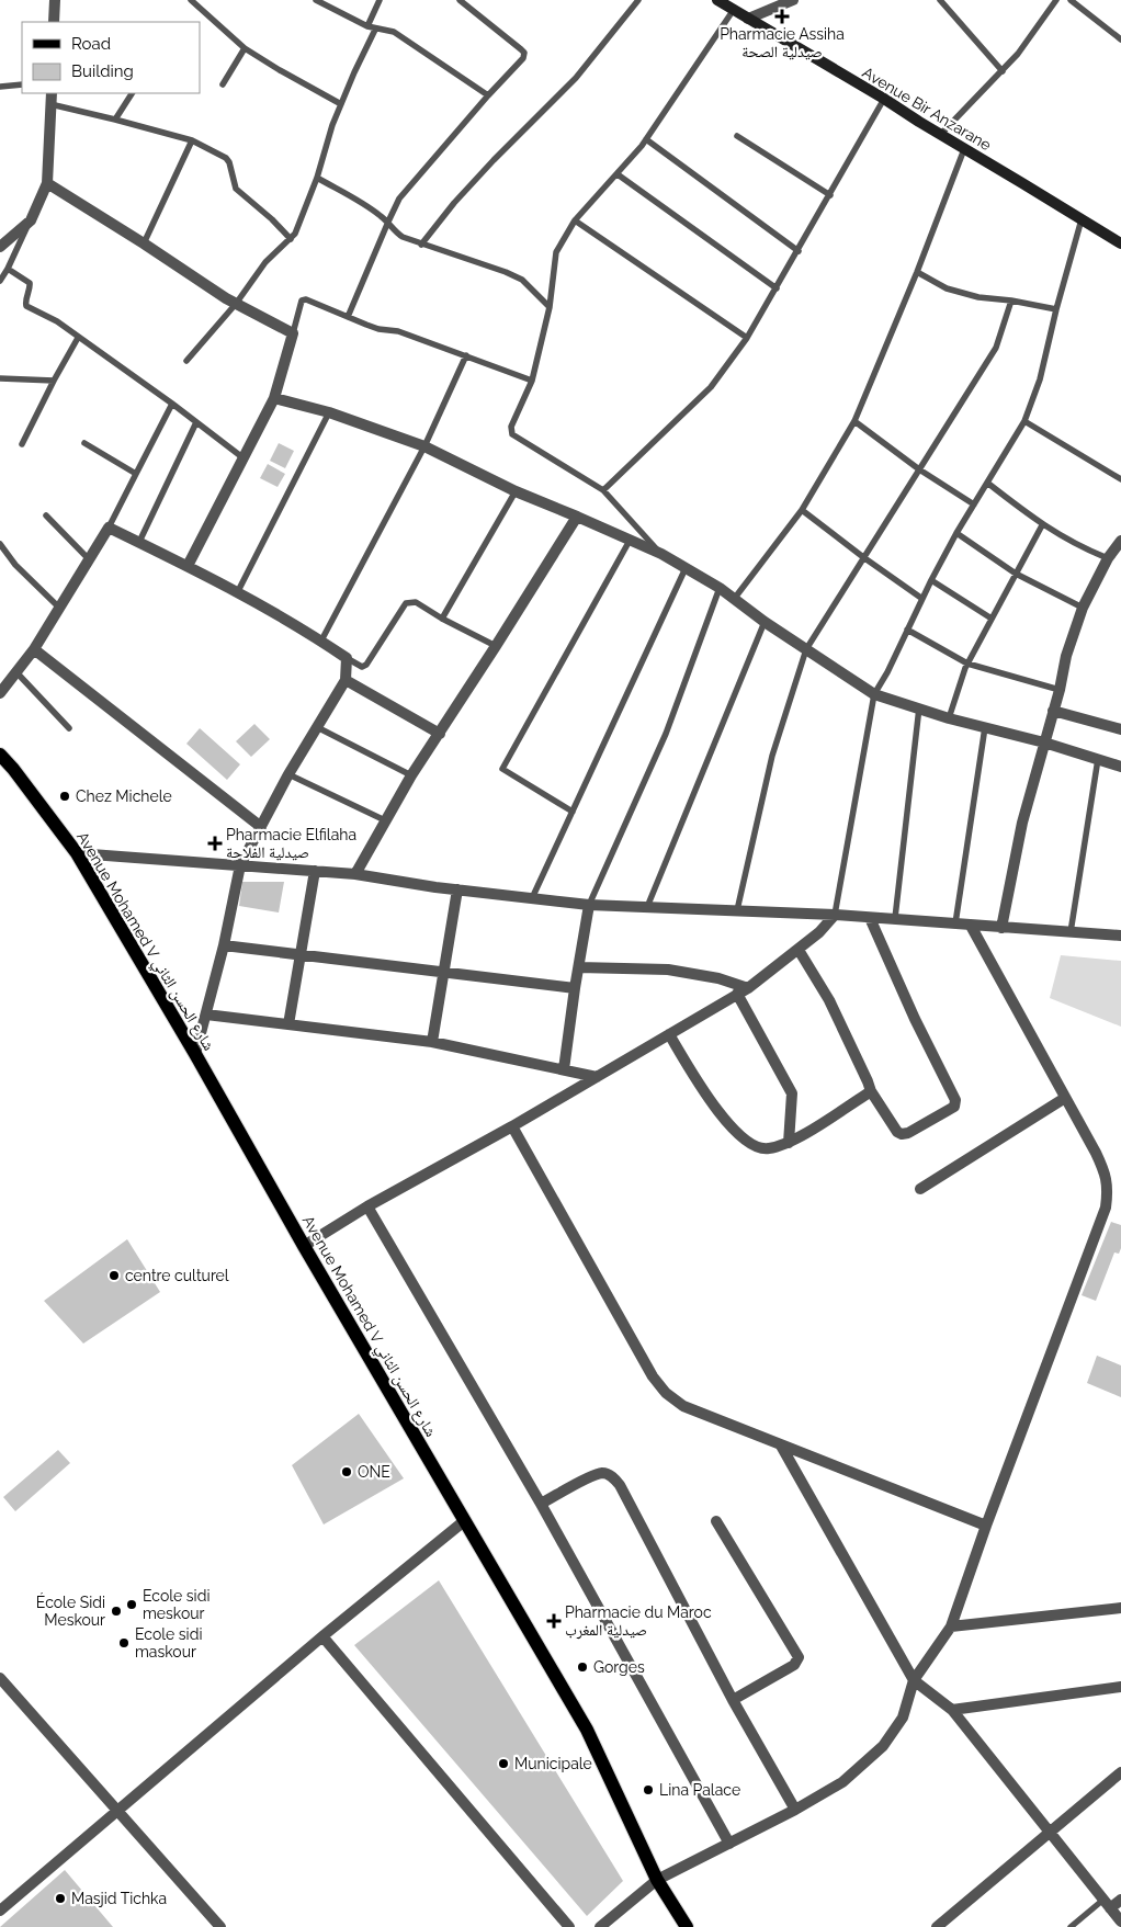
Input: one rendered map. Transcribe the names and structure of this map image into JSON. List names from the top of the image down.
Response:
{
  "streets": {
    "main road": ["Avenue Mohamed V شارع الحسن الثاني"],
    "street": ["Avenue Bir Anzarane"]
  },
  "places": {
    "health": ["Pharmacie Assiha صيدلية الصحة", "Pharmacie Elfilaha صيدلية الفلاحة", "Pharmacie du Maroc صيدلية المغرب"],
    "other": [
      "Chez Michele",
      "centre culturel",
      "ONE",
      "Ecole sidi meskour",
      "École Sidi Meskour",
      "Ecole sidi maskour",
      "Gorges",
      "Municipale",
      "Lina Palace",
      "Masjid Tichka"
    ]
  },
  "legend": ["Road", "Building"]
}
